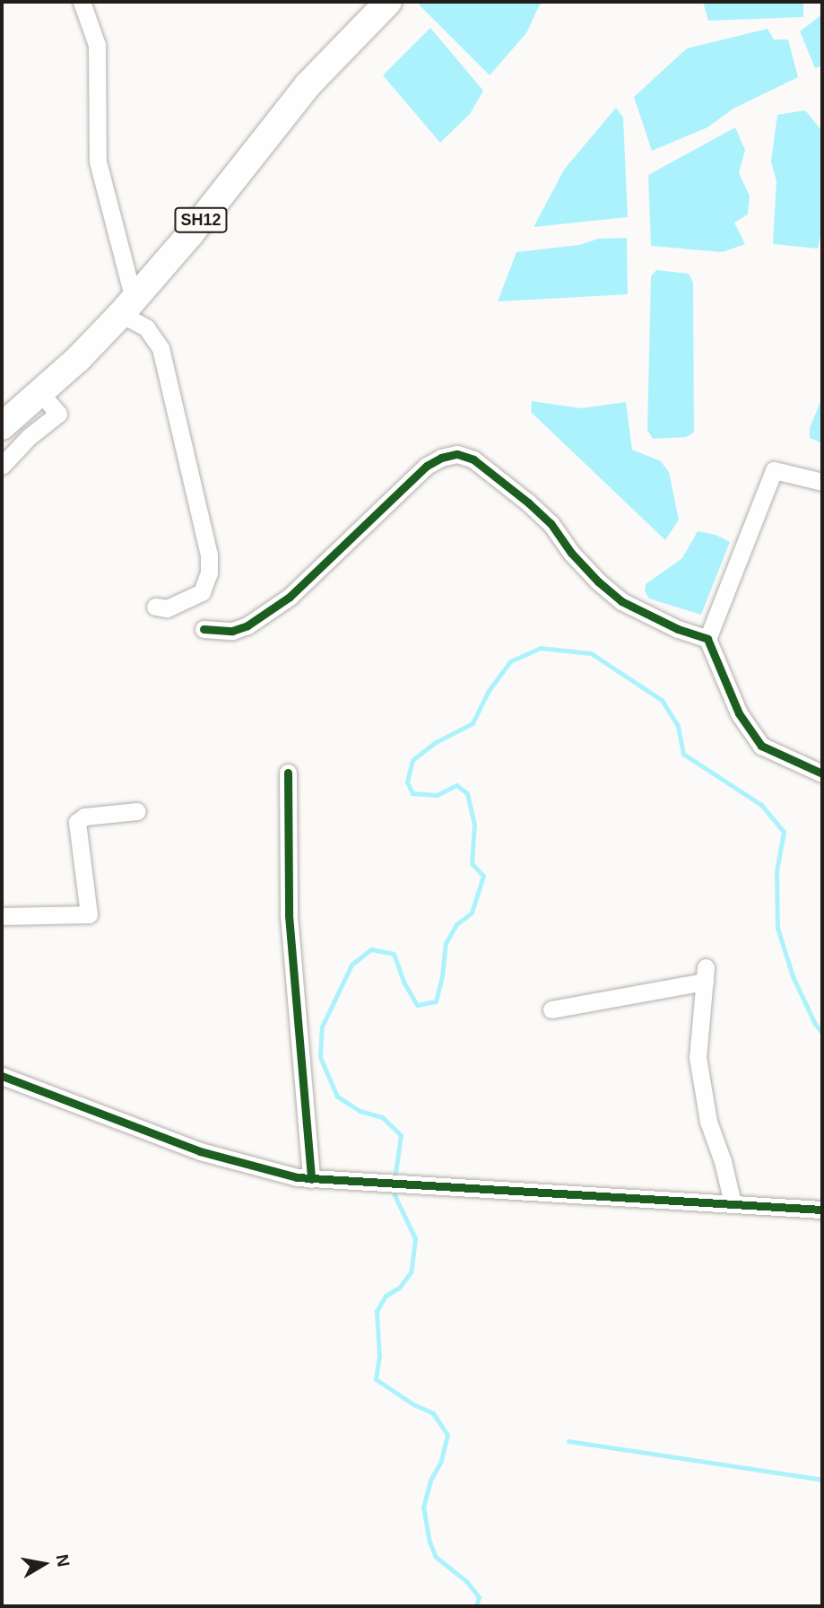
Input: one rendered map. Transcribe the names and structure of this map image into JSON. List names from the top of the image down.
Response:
{
  "streets": {
    "main road": ["SH12"]
  },
  "north": "right"
}
